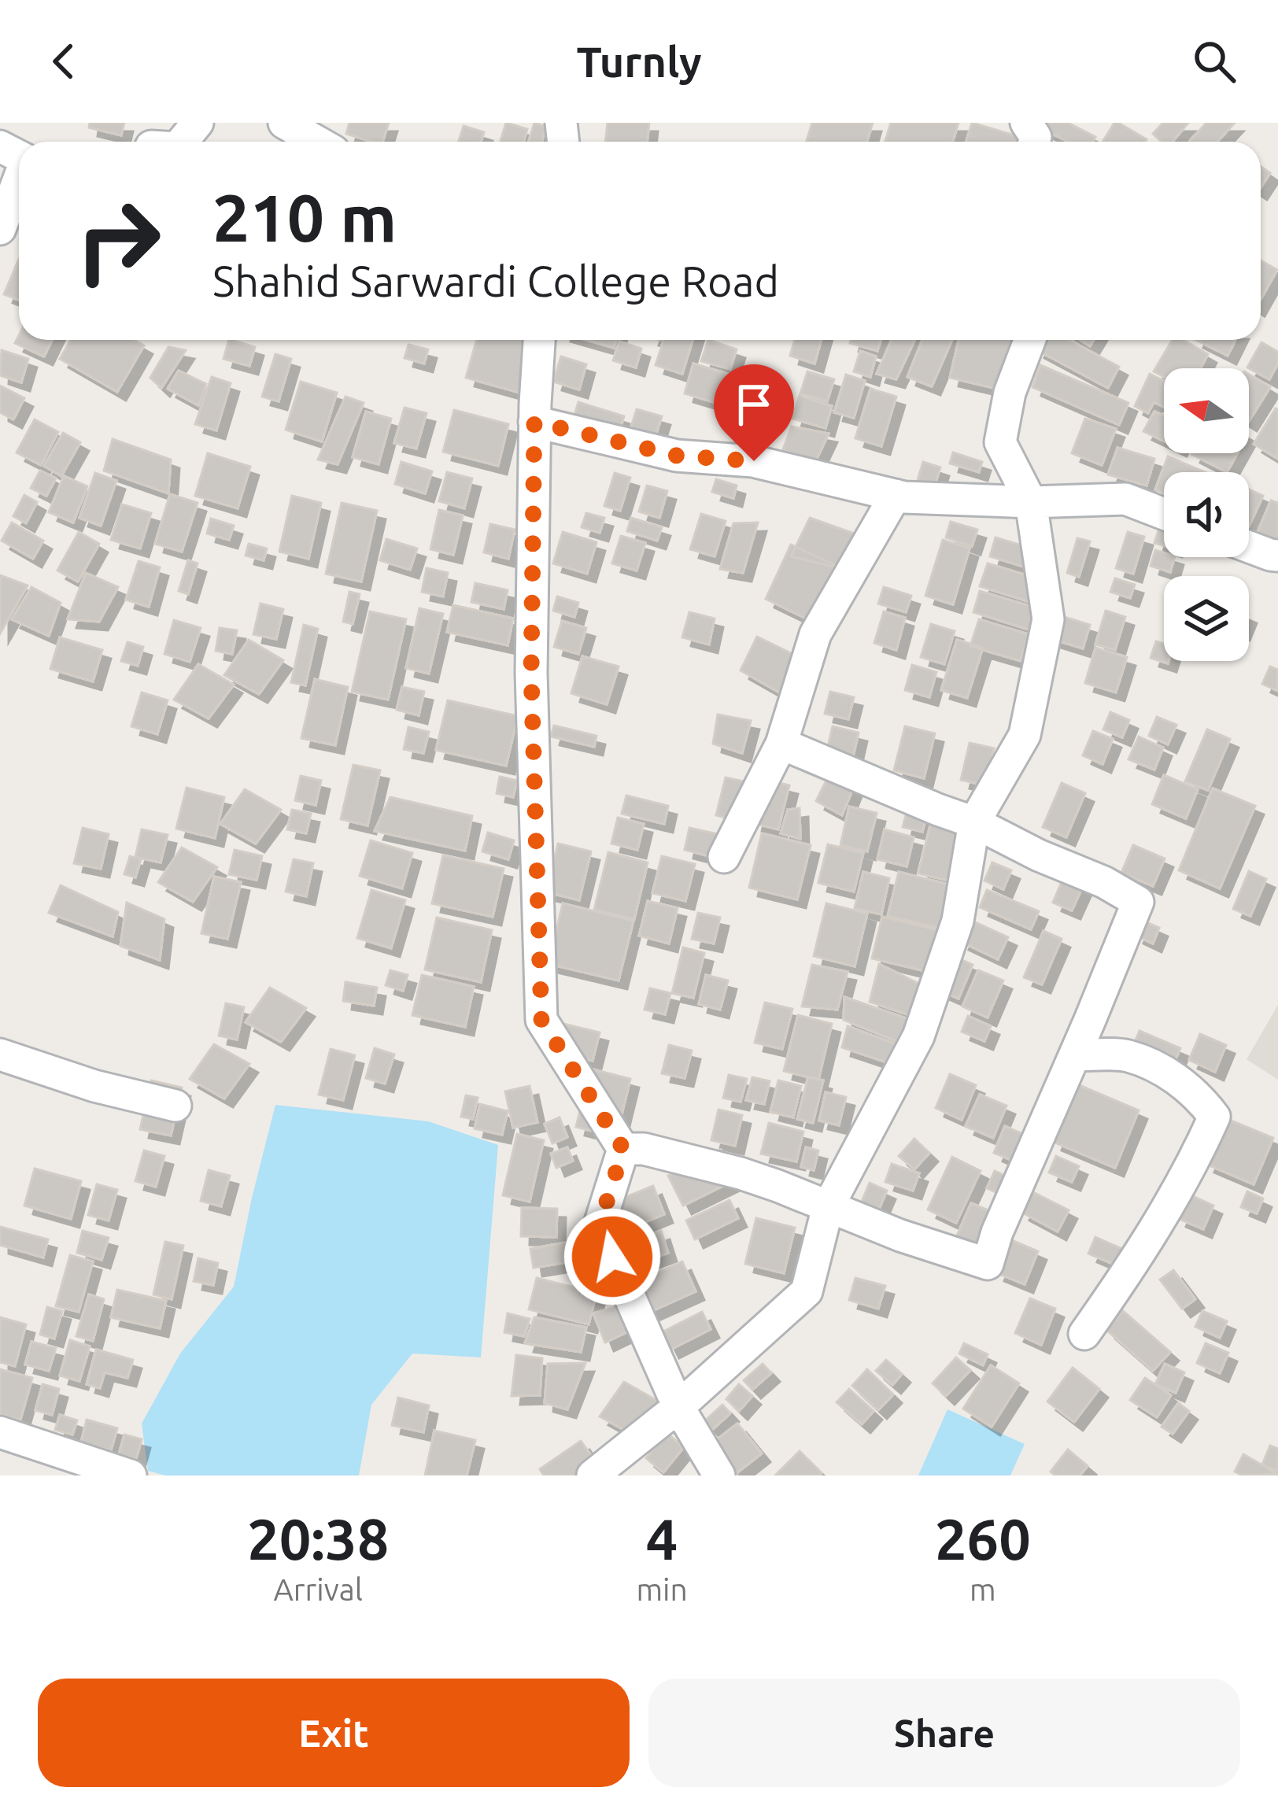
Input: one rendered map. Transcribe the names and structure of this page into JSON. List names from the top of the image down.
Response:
{
  "north": "left",
  "page": {
    "header": "Turnly",
    "turn": ["210 m", "Shahid Sarwardi College Road"],
    "eta": [
      "20:38",
      "Arrival",
      "4",
      "min",
      "260",
      "m"
    ],
    "buttons": ["Exit", "Share"]
  }
}
